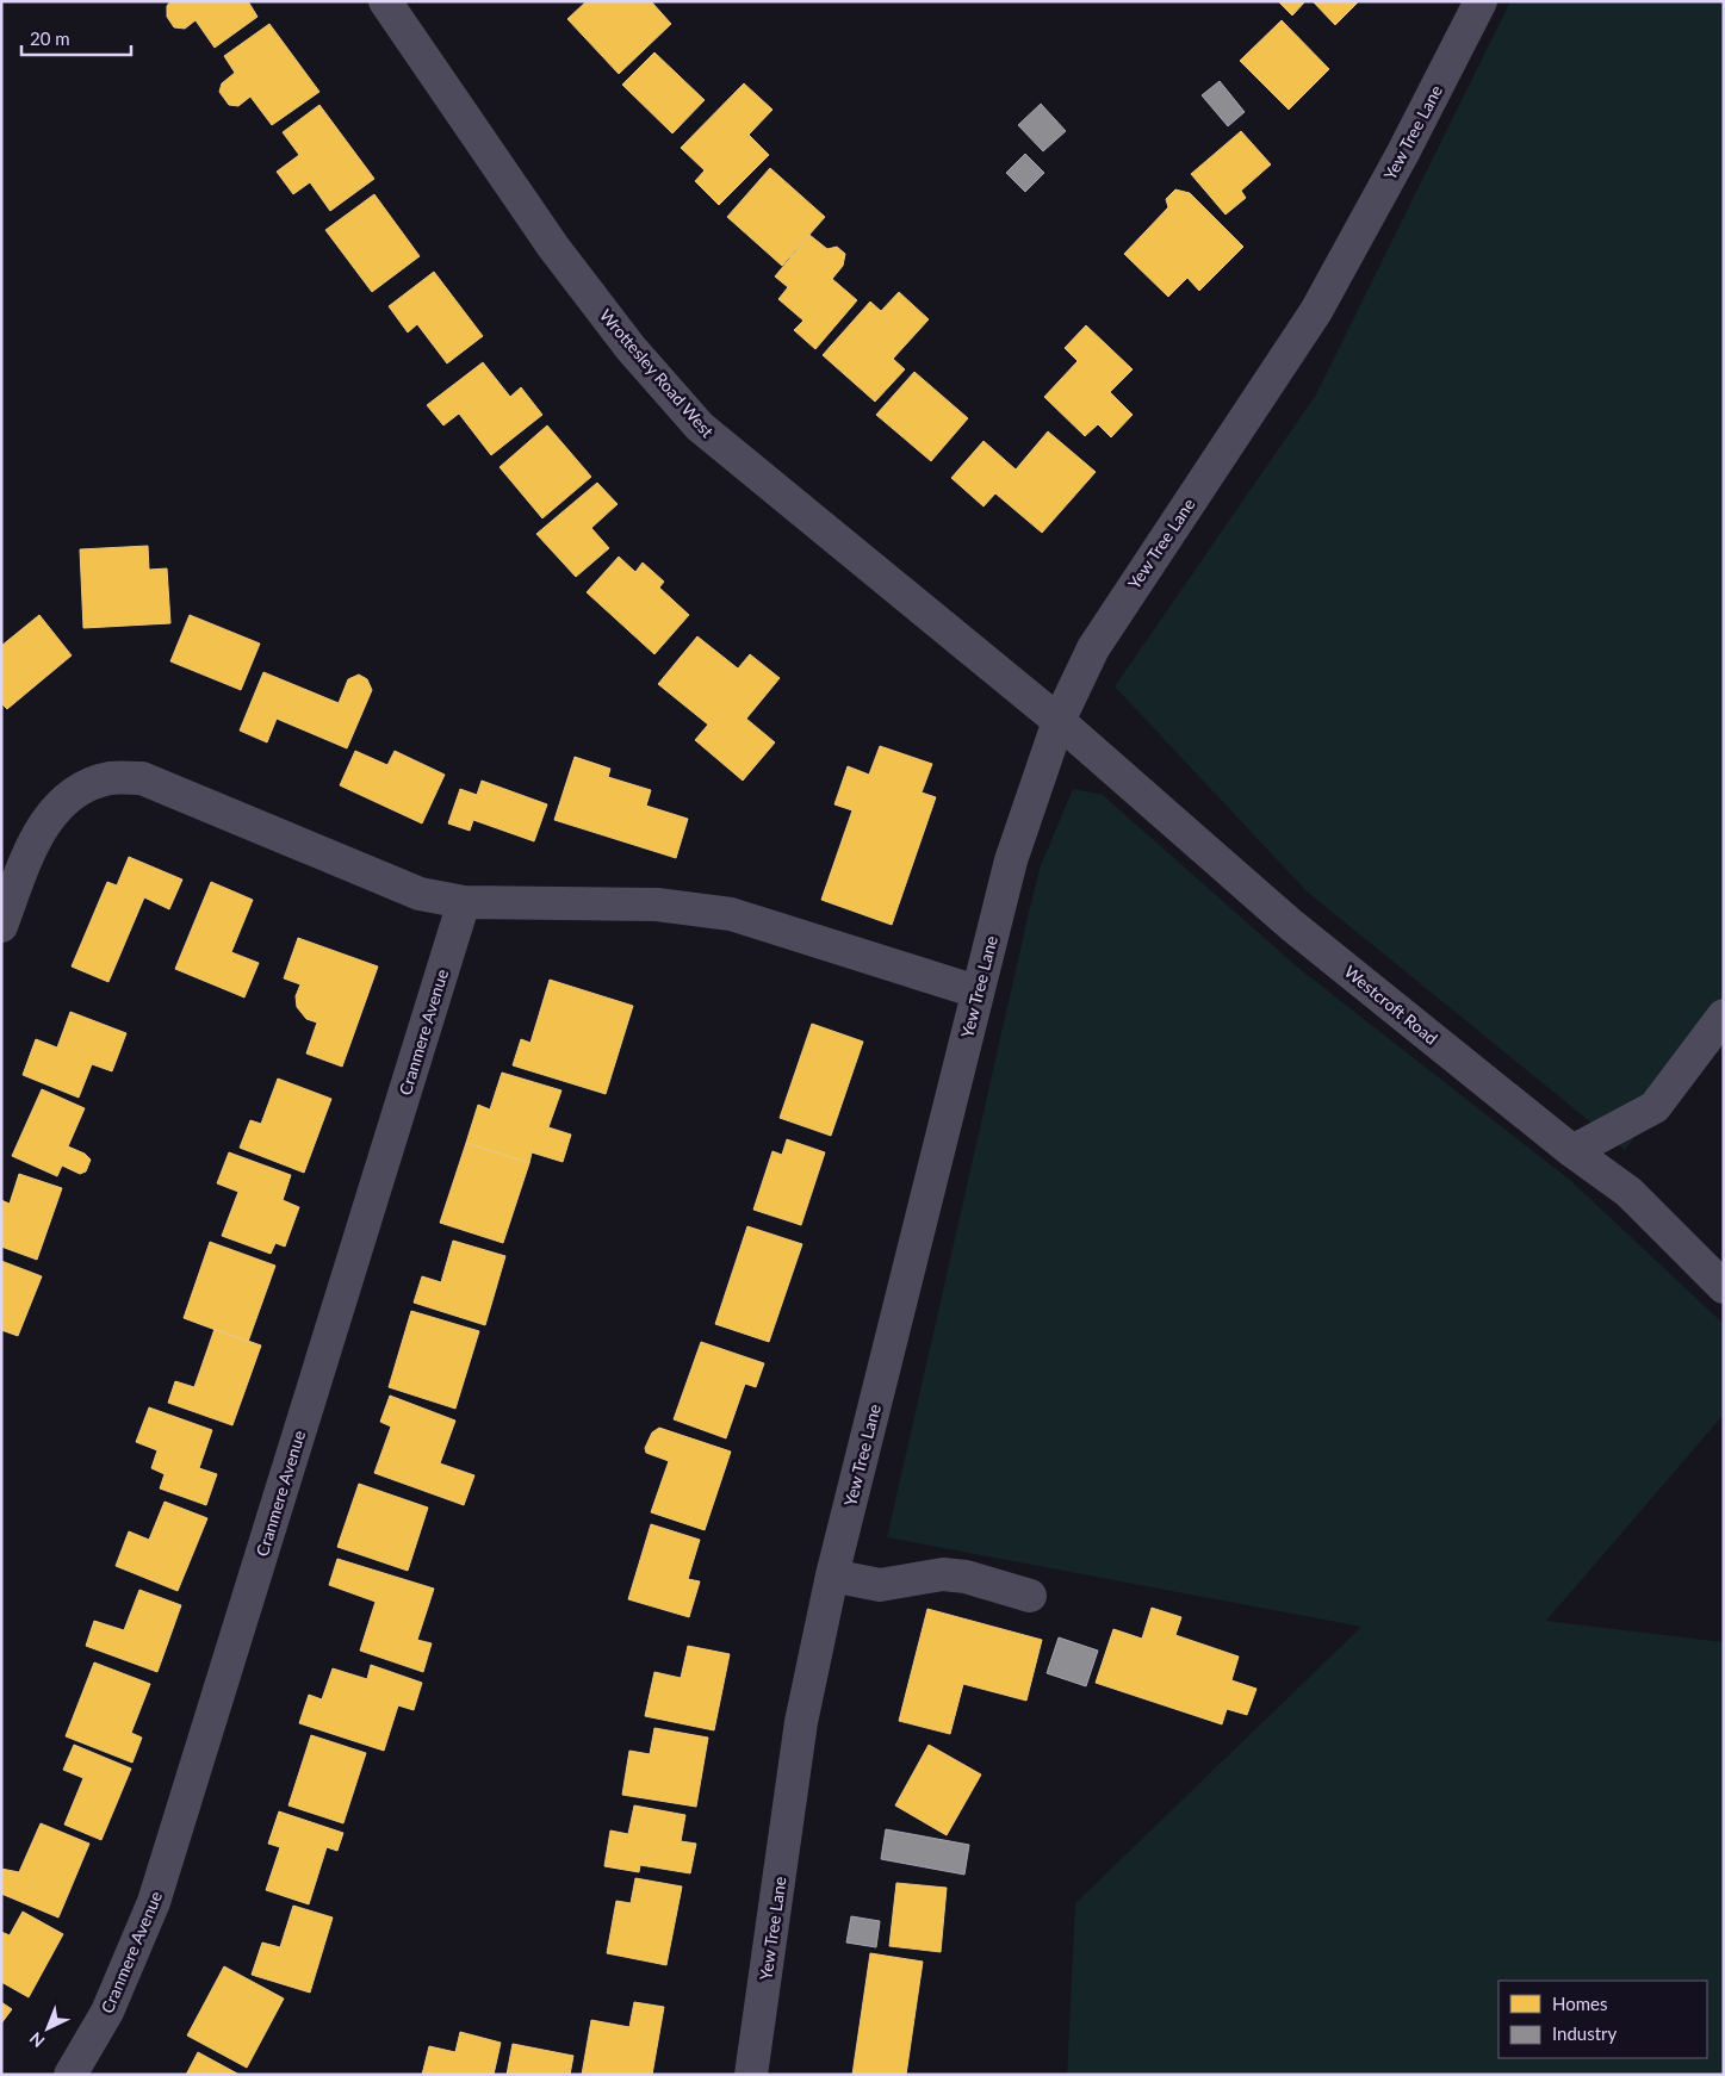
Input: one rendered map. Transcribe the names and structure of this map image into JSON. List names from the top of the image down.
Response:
{
  "streets": {
    "street": [
      "Yew Tree Lane",
      "Wrottesley Road West",
      "Westcroft Road",
      "Cranmere Avenue"
    ]
  },
  "crossings": [
    ["Yew Tree Lane", "Wrottesley Road West"],
    ["Yew Tree Lane", "Westcroft Road"],
    ["Wrottesley Road West", "Westcroft Road"]
  ],
  "legend": ["Homes", "Industry"],
  "scale_bar": "20 m",
  "north": "bottom left"
}
